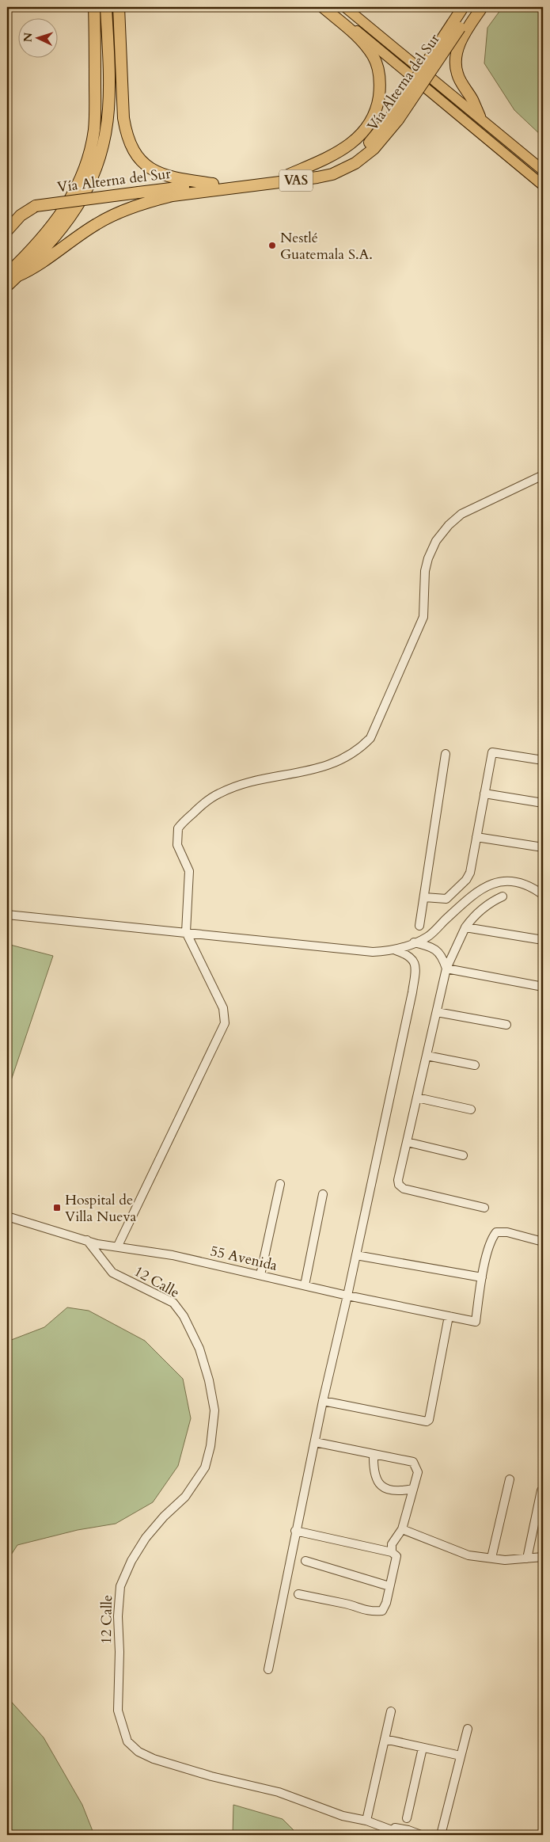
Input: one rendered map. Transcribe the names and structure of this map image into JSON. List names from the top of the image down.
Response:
{
  "streets": {
    "highway": ["Vía Alterna del Sur", "VAS"],
    "street": ["55 Avenida", "12 Calle"]
  },
  "crossings": [
    ["55 Avenida", "12 Calle"]
  ],
  "places": {
    "other": ["Nestlé Guatemala S.A."],
    "transit": ["Hospital de Villa Nueva"]
  },
  "north": "left"
}
